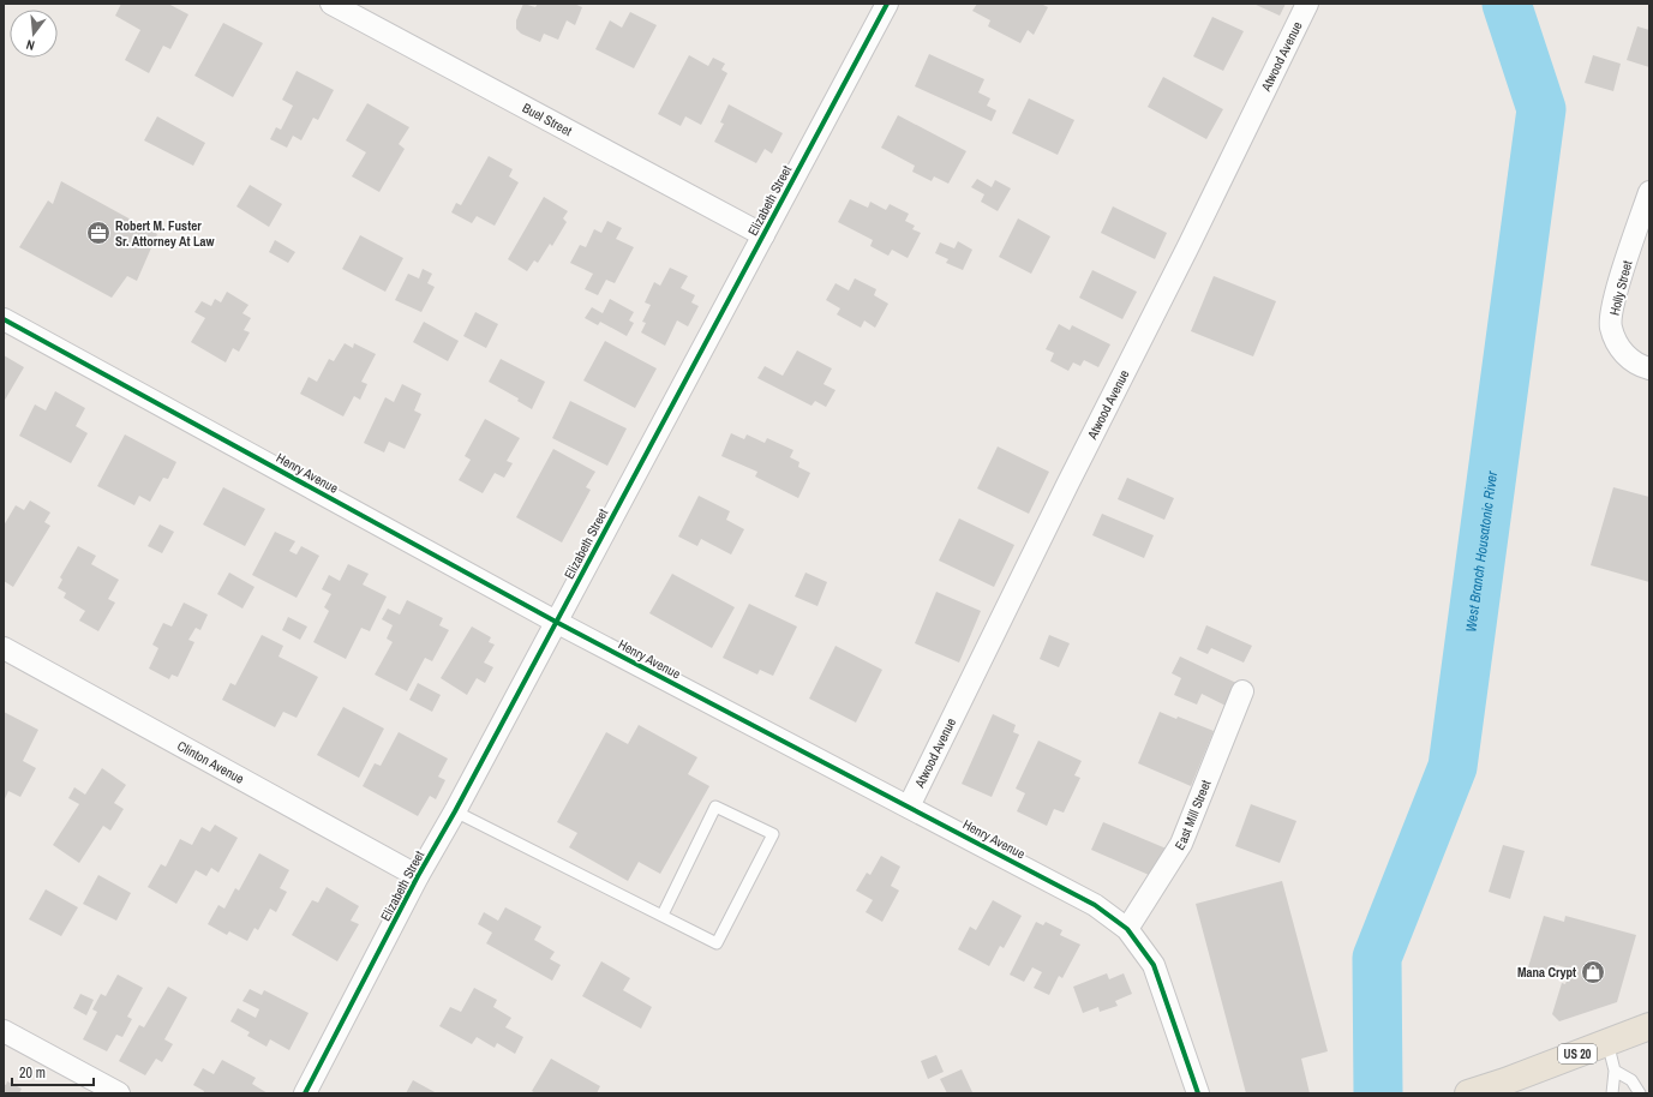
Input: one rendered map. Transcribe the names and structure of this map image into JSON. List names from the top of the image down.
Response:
{
  "streets": {
    "highway": ["US 20"],
    "street": [
      "Atwood Avenue",
      "Buel Street",
      "Elizabeth Street",
      "Holly Street",
      "Henry Avenue",
      "Clinton Avenue",
      "East Mill Street"
    ]
  },
  "crossings": [
    ["Atwood Avenue", "Henry Avenue"],
    ["Buel Street", "Elizabeth Street"],
    ["Elizabeth Street", "Henry Avenue"],
    ["Elizabeth Street", "Clinton Avenue"],
    ["Henry Avenue", "East Mill Street"]
  ],
  "water": ["West Branch Housatonic River"],
  "places": {
    "office": ["Robert M. Fuster Sr. Attorney At Law"],
    "shop": ["Mana Crypt"]
  },
  "scale_bar": "20 m",
  "north": "bottom"
}
